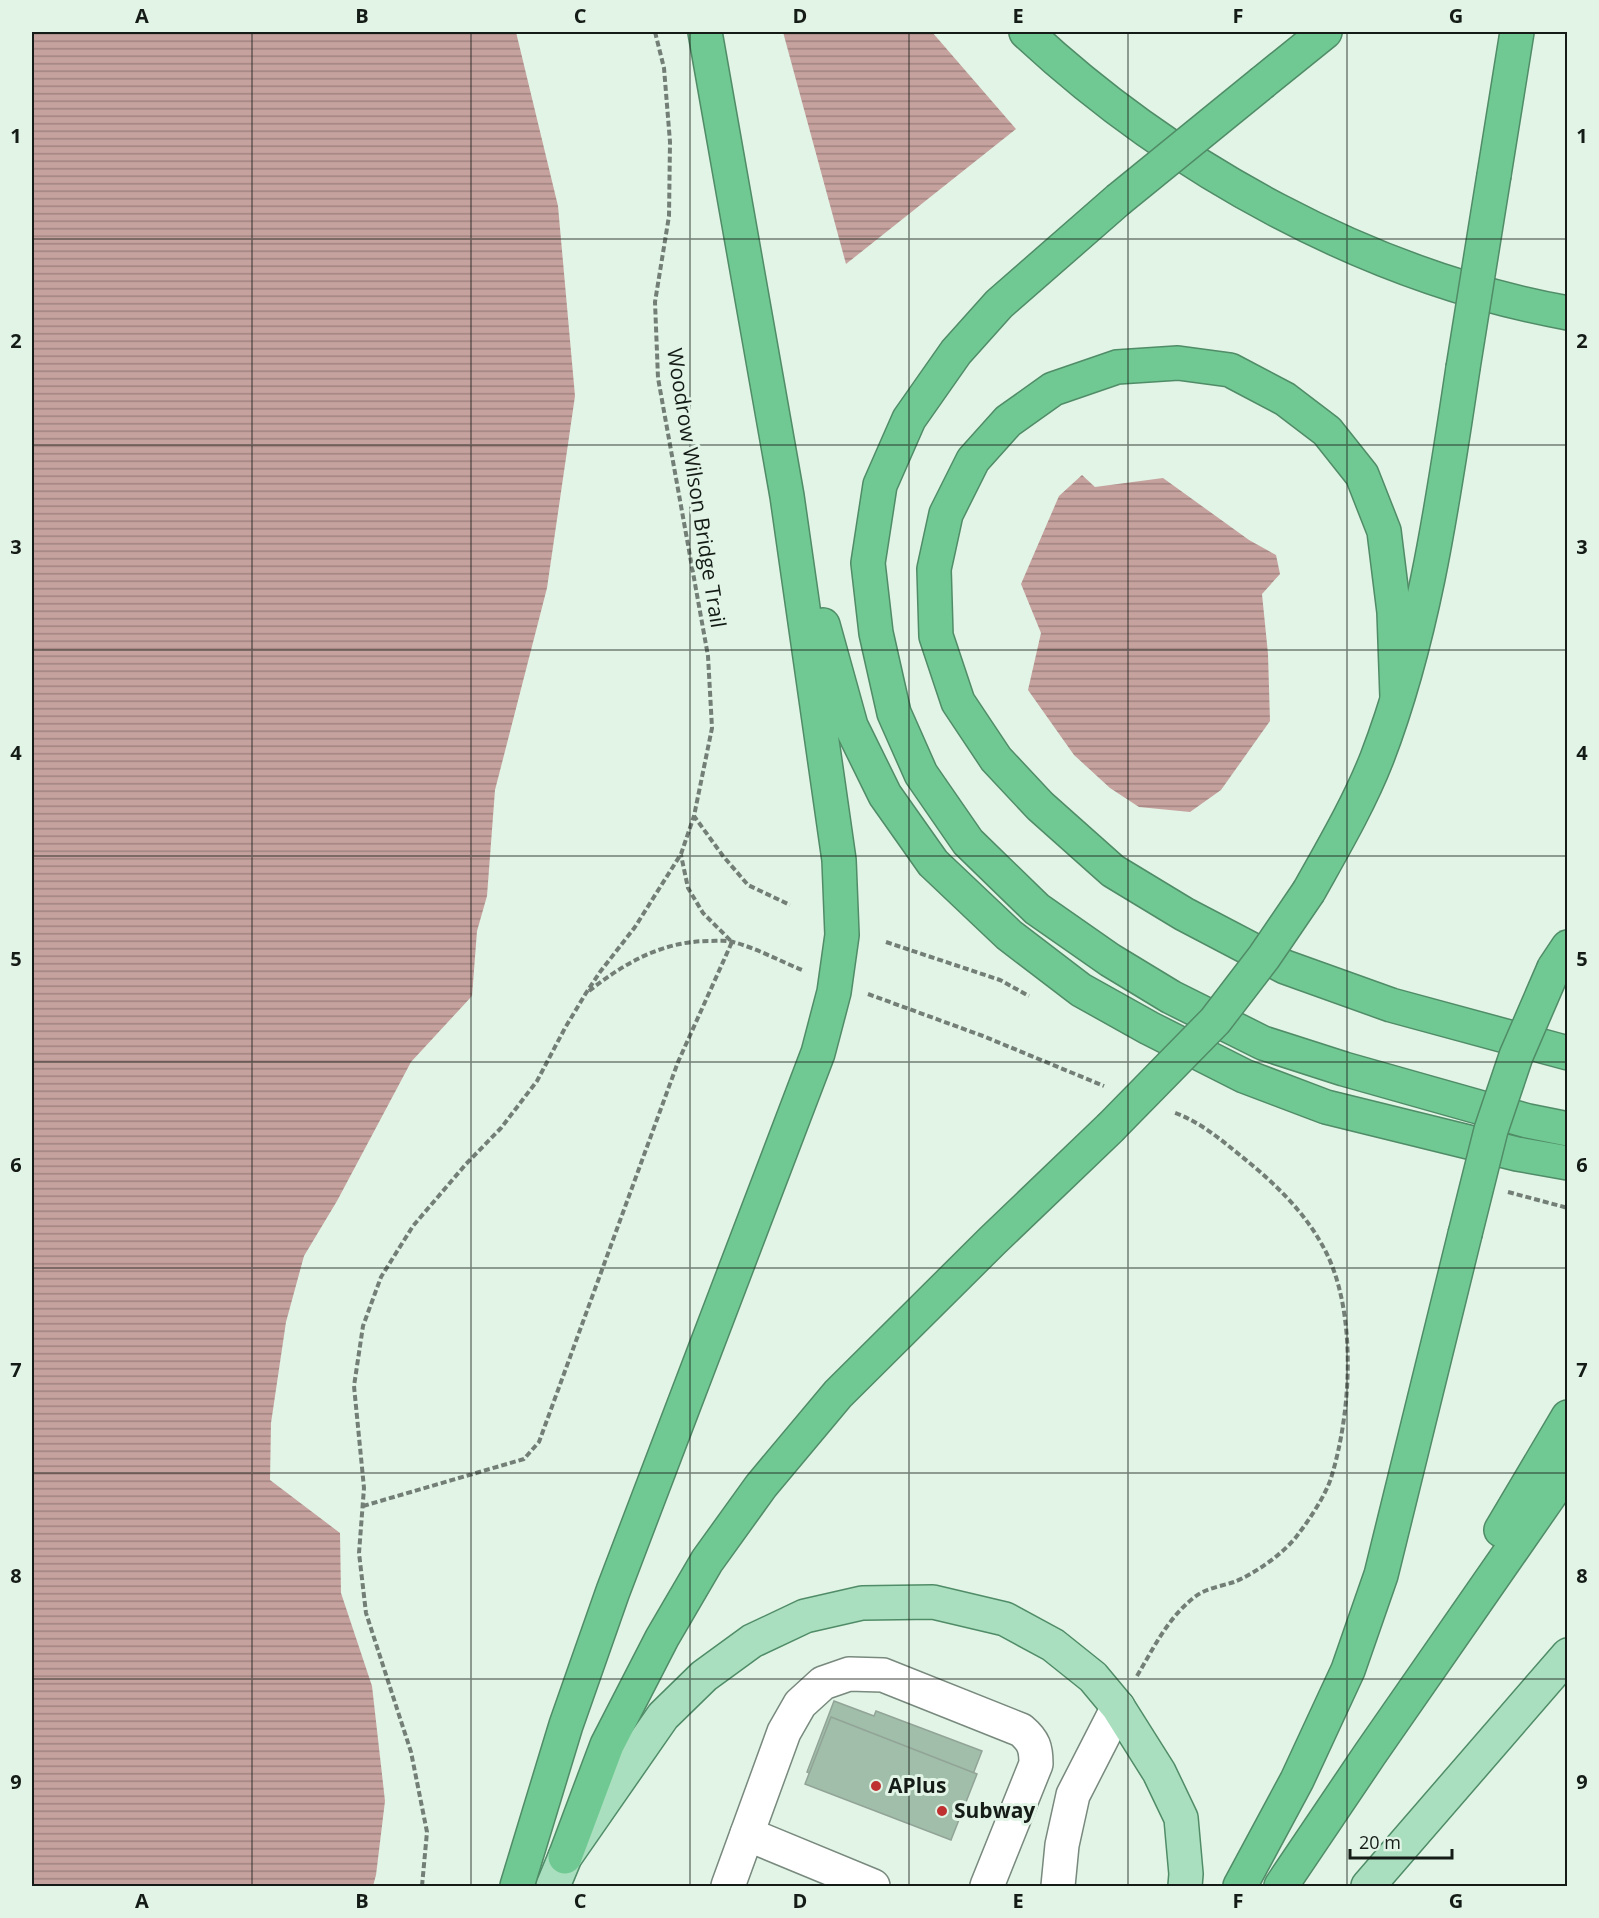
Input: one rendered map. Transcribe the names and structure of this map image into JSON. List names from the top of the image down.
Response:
{
  "streets": {
    "path": ["Woodrow Wilson Bridge Trail"]
  },
  "places": ["APlus", "Subway"],
  "scale_bar": "20 m",
  "grid": {
    "columns": [
      "A",
      "B",
      "C",
      "D",
      "E",
      "F",
      "G"
    ],
    "rows": [
      "1",
      "2",
      "3",
      "4",
      "5",
      "6",
      "7",
      "8",
      "9"
    ]
  }
}
